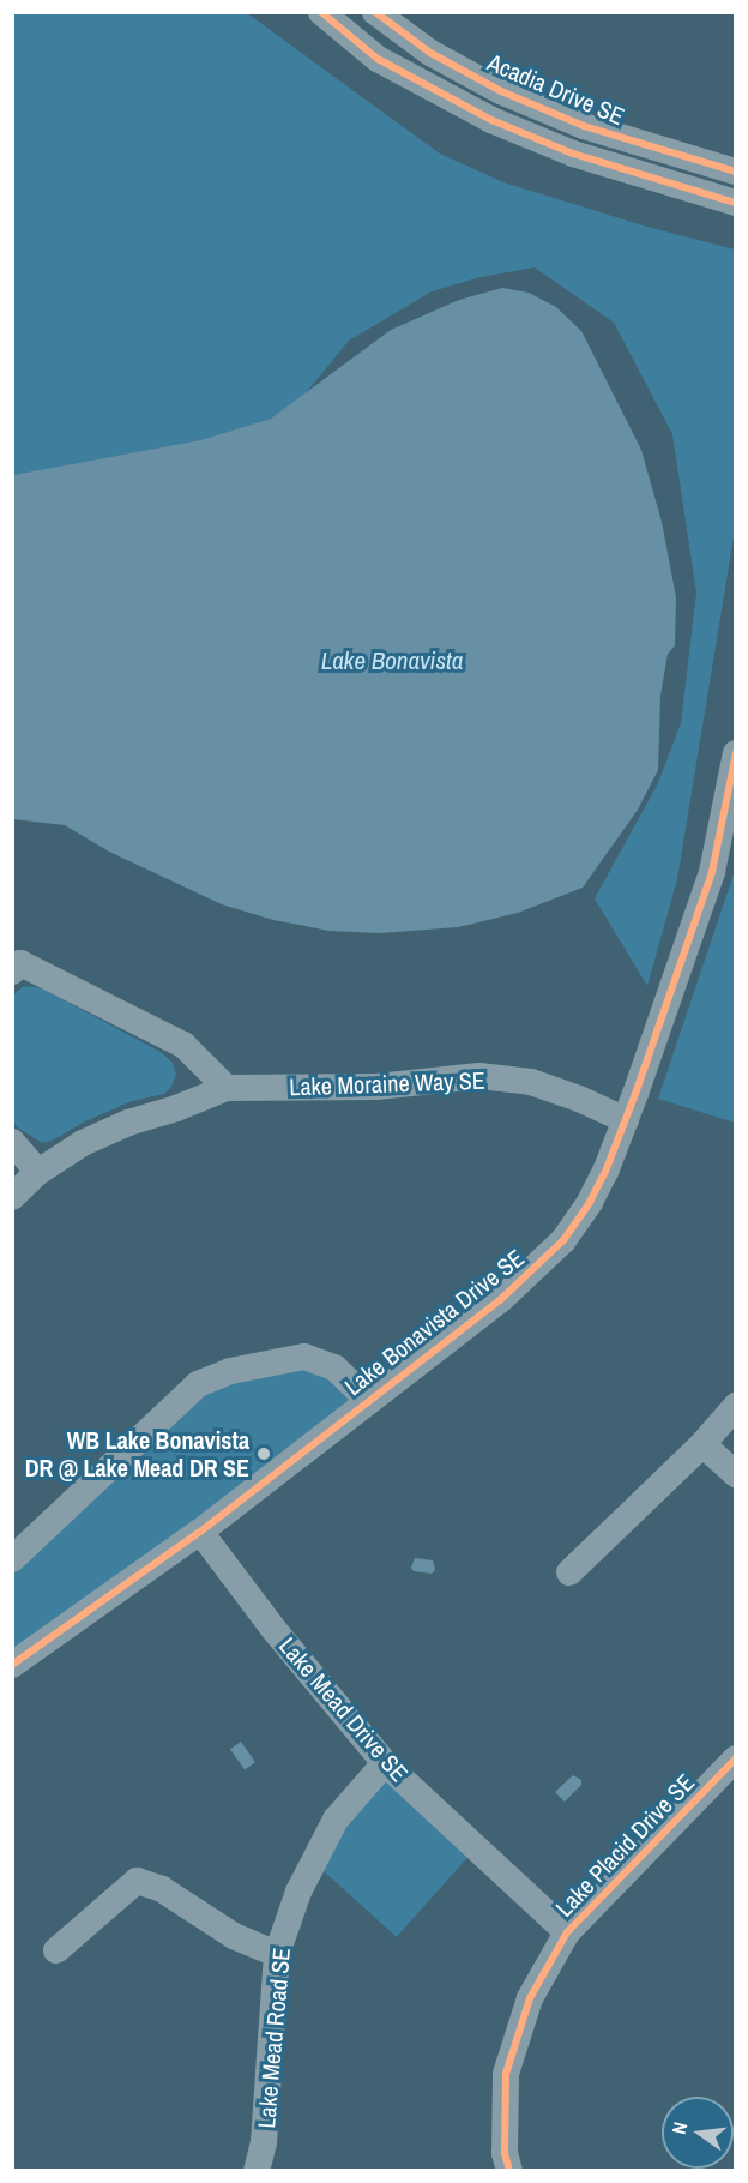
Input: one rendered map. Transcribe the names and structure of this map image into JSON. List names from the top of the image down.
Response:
{
  "streets": {
    "street": [
      "Acadia Drive SE",
      "Lake Moraine Way SE",
      "Lake Bonavista Drive SE",
      "Lake Mead Drive SE",
      "Lake Placid Drive SE",
      "Lake Mead Road SE"
    ]
  },
  "crossings": [
    ["Lake Moraine Way SE", "Lake Bonavista Drive SE"],
    ["Lake Bonavista Drive SE", "Lake Mead Drive SE"],
    ["Lake Mead Drive SE", "Lake Placid Drive SE"],
    ["Lake Mead Drive SE", "Lake Mead Road SE"]
  ],
  "water": ["Lake Bonavista"],
  "places": ["WB Lake Bonavista DR @ Lake Mead DR SE"],
  "north": "left"
}
